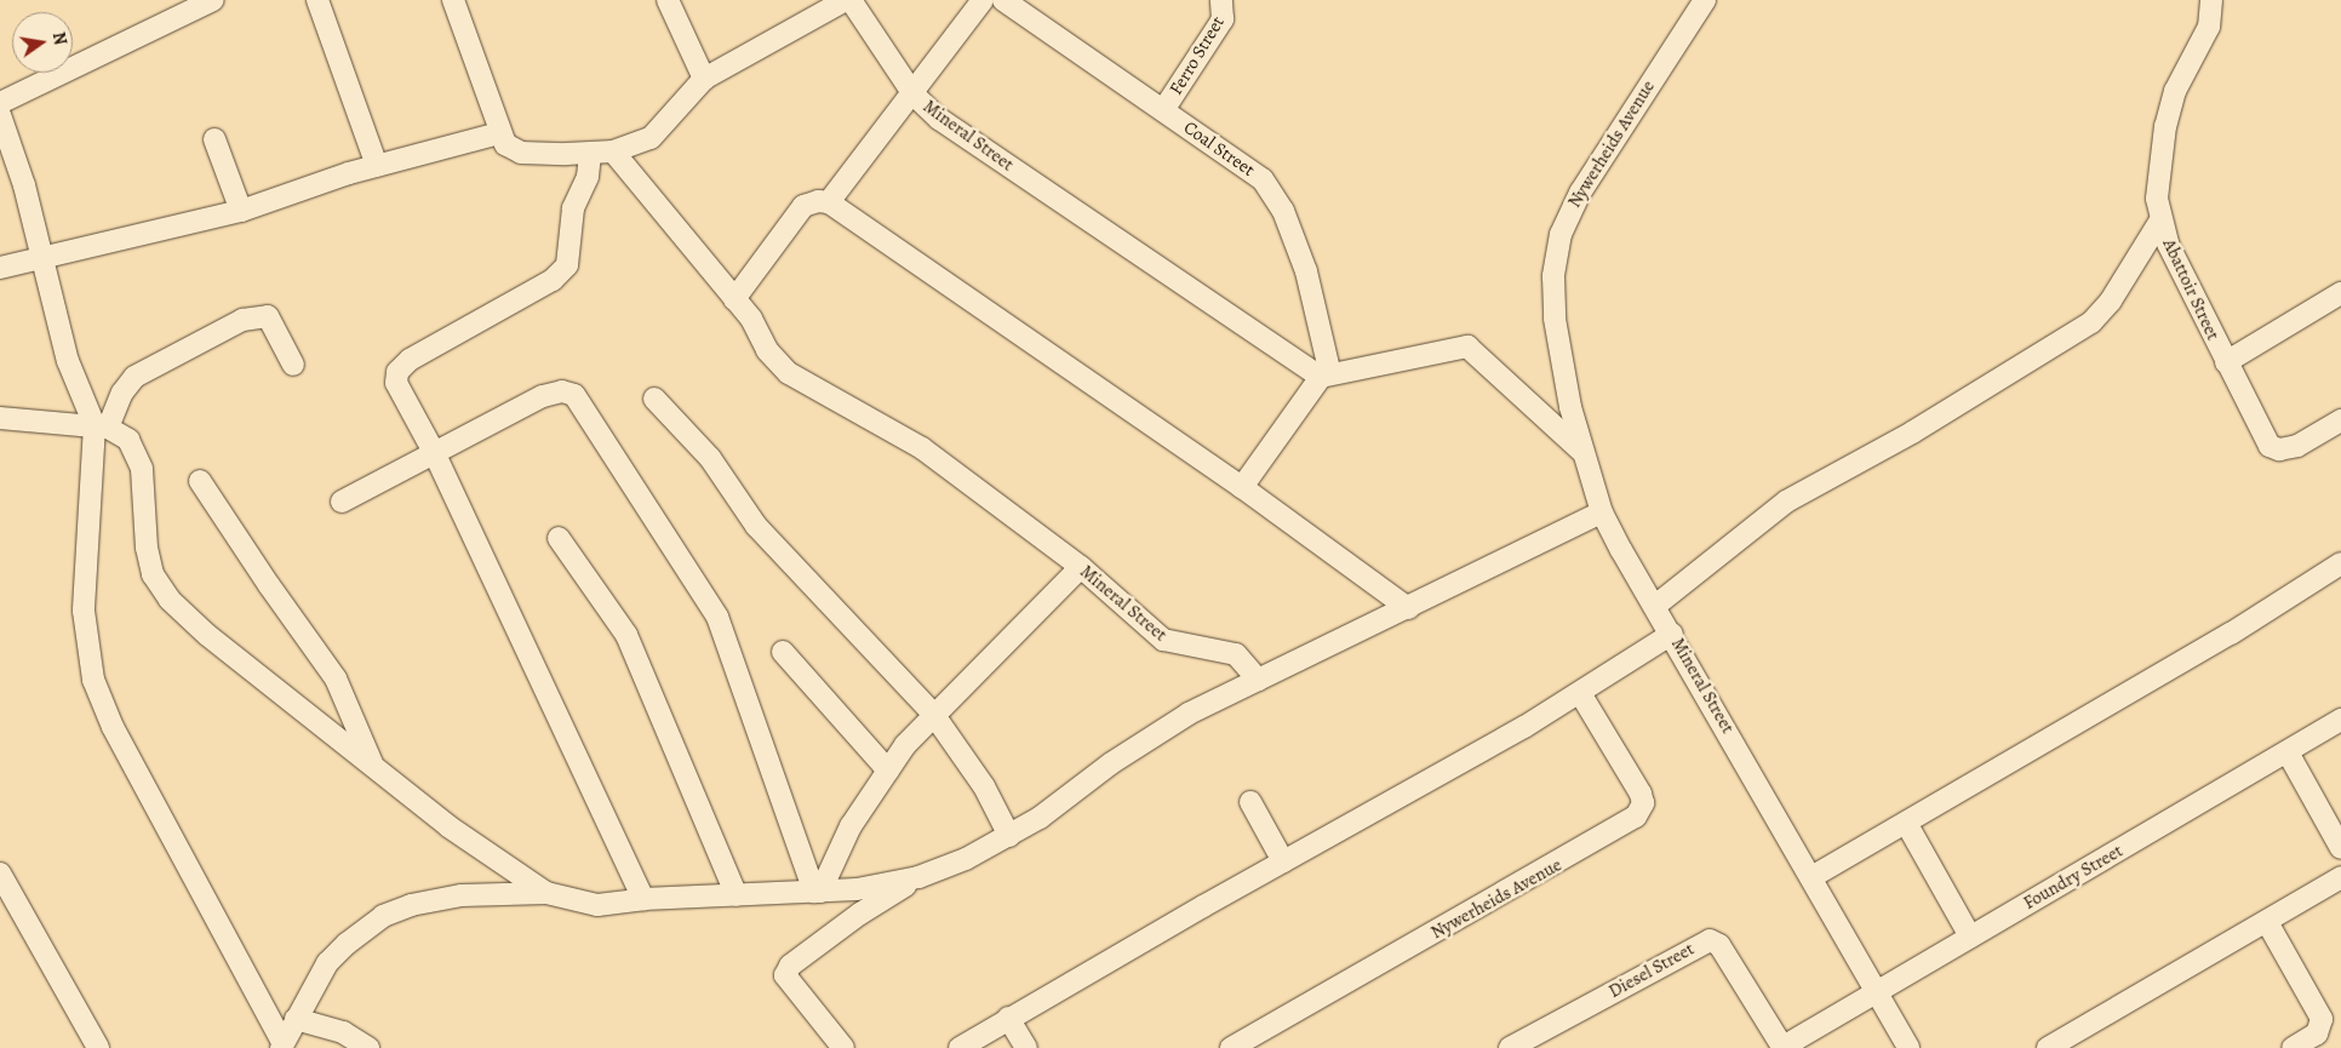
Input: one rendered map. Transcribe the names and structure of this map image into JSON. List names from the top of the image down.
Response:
{
  "streets": {
    "street": [
      "Ferro Street",
      "Mineral Street",
      "Nywerheids Avenue",
      "Coal Street",
      "Abattoir Street",
      "Foundry Street",
      "Diesel Street"
    ]
  },
  "crossings": [
    ["Ferro Street", "Coal Street"],
    ["Mineral Street", "Nywerheids Avenue"],
    ["Mineral Street", "Coal Street"],
    ["Mineral Street", "Foundry Street"],
    ["Mineral Street", "Diesel Street"],
    ["Foundry Street", "Diesel Street"]
  ],
  "north": "right"
}
